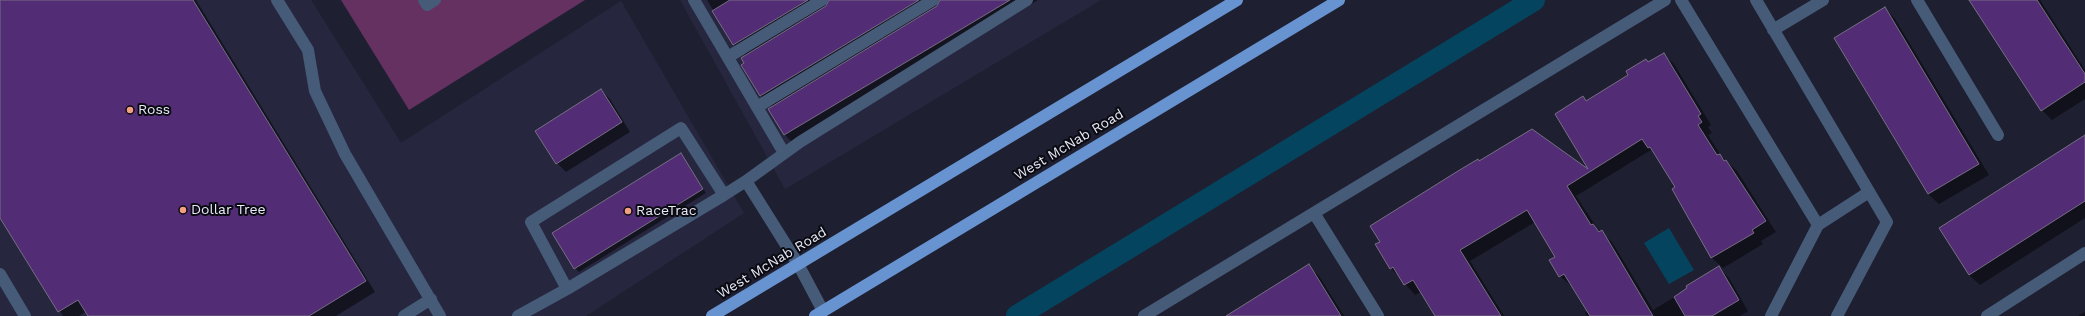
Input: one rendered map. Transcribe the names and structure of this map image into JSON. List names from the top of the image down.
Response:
{
  "streets": {
    "main road": ["West McNab Road"]
  },
  "places": ["Ross", "Dollar Tree", "RaceTrac"]
}
